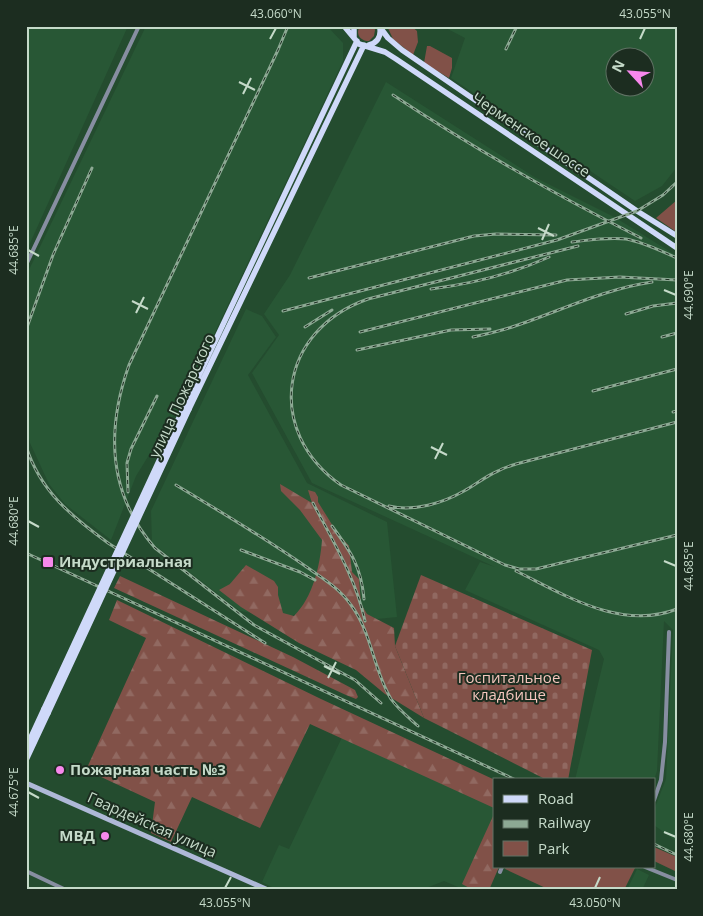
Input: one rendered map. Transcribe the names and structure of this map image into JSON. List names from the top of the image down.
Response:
{
  "streets": {
    "main road": ["Черменское шоссе", "улица Пожарского"],
    "street": ["Гвардейская улица"]
  },
  "crossings": [
    ["Черменское шоссе", "улица Пожарского"]
  ],
  "parks": ["Госпитальное кладбище"],
  "places": {
    "transit": ["Индустриальная"],
    "other": ["Пожарная часть №3", "МВД"]
  },
  "legend": ["Road", "Railway", "Park"],
  "north": "top left",
  "coordinates": [
    "43.060°N",
    "43.055°N",
    "44.685°E",
    "44.690°E",
    "44.680°E",
    "44.675°E",
    "43.050°N"
  ]
}
